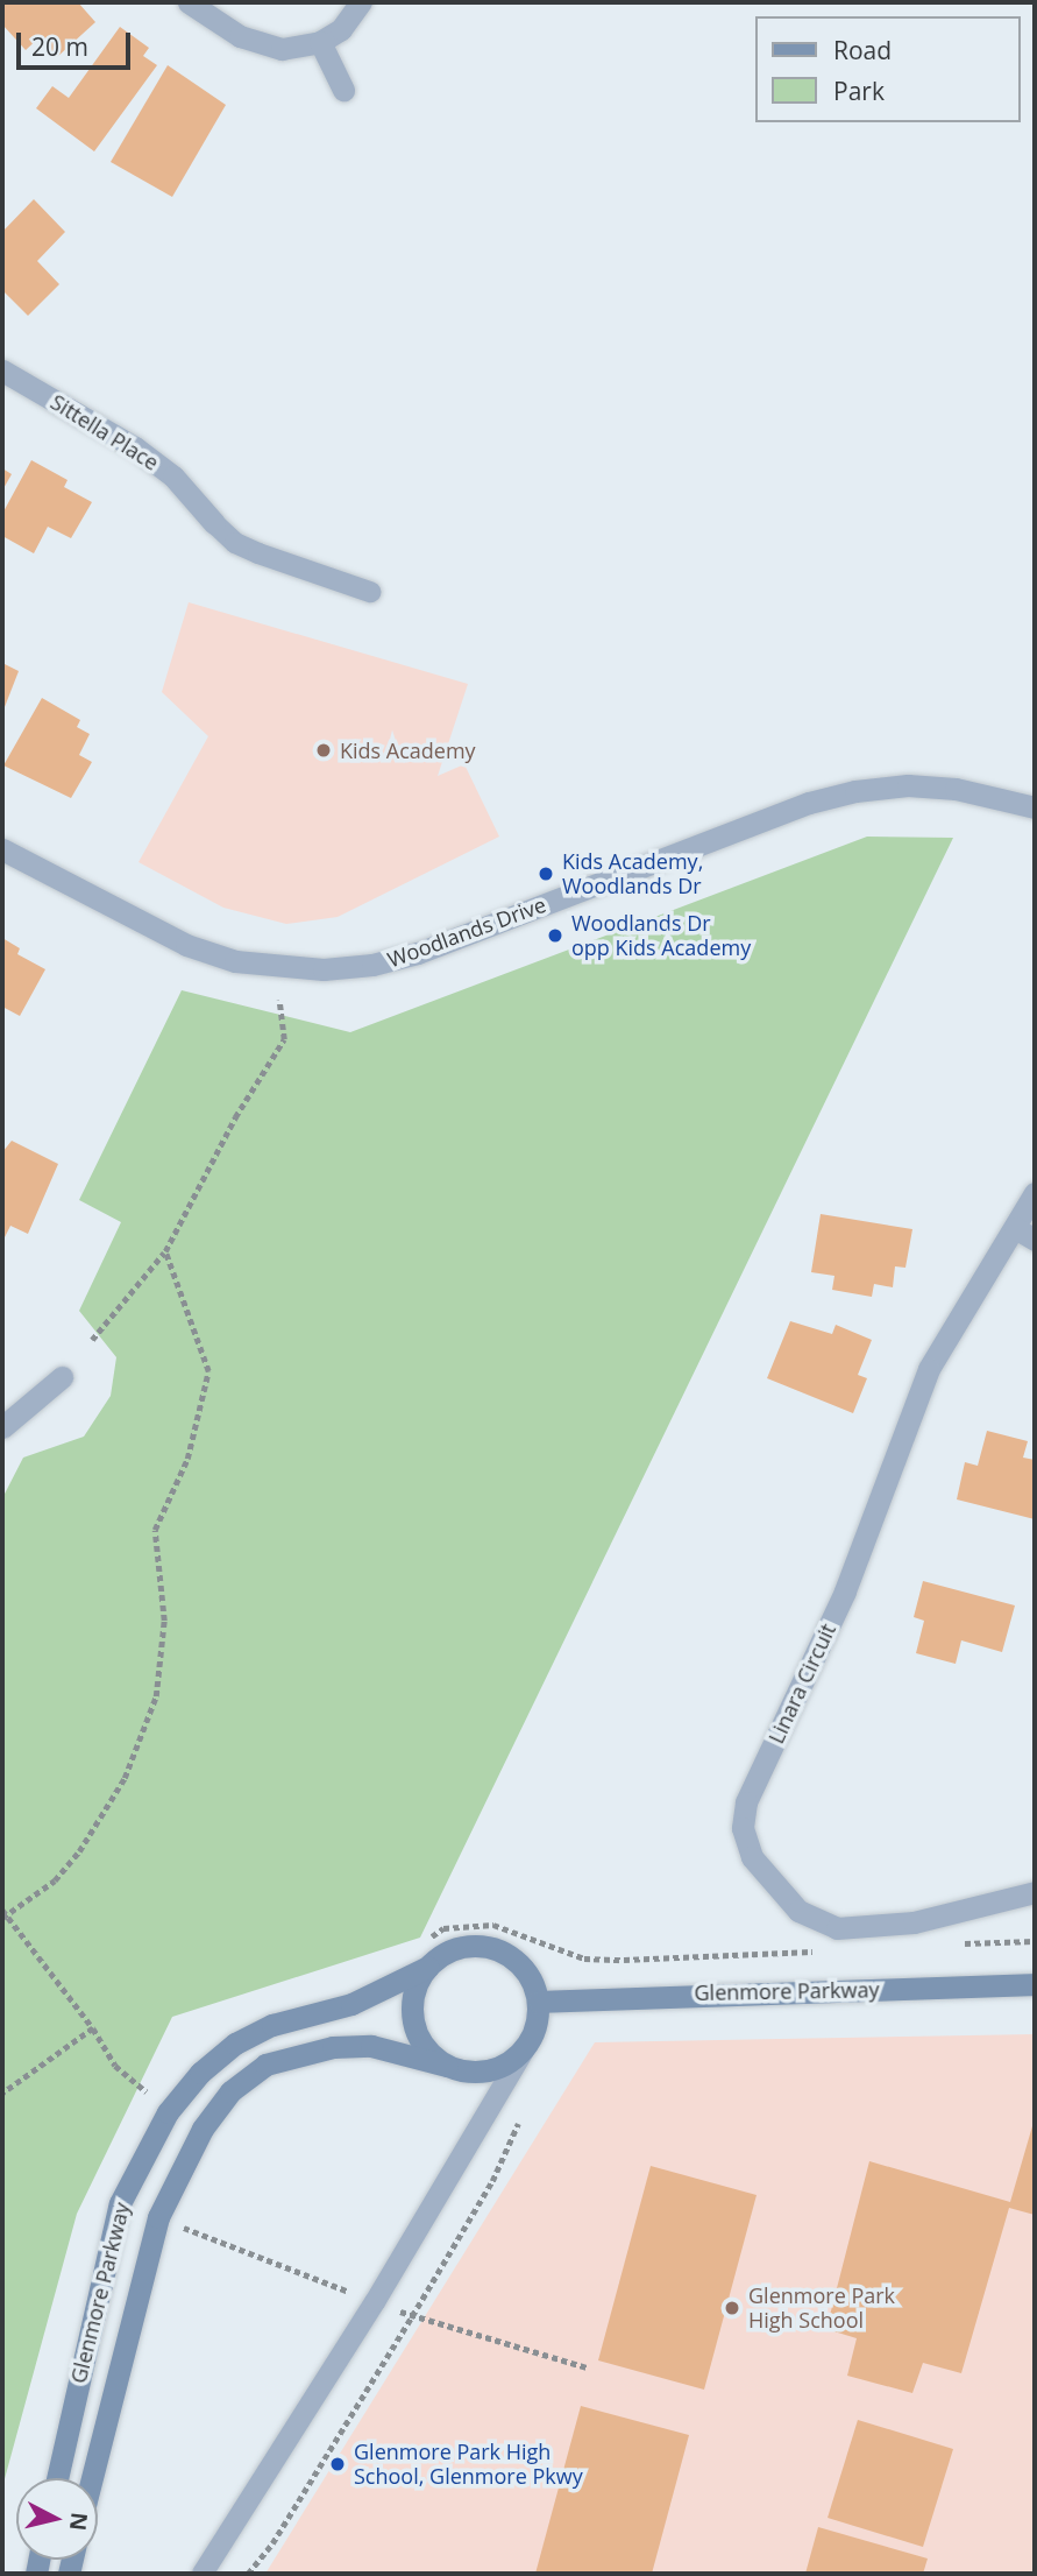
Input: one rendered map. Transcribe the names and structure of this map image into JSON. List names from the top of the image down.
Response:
{
  "streets": {
    "main road": ["Glenmore Parkway"],
    "street": ["Sittella Place", "Woodlands Drive", "Linara Circuit"]
  },
  "places": [
    "Kids Academy",
    "Kids Academy, Woodlands Dr",
    "Woodlands Dr opp Kids Academy",
    "Glenmore Park High School",
    "Glenmore Park High School, Glenmore Pkwy"
  ],
  "legend": ["Road", "Park"],
  "scale_bar": "20 m",
  "north": "right"
}
